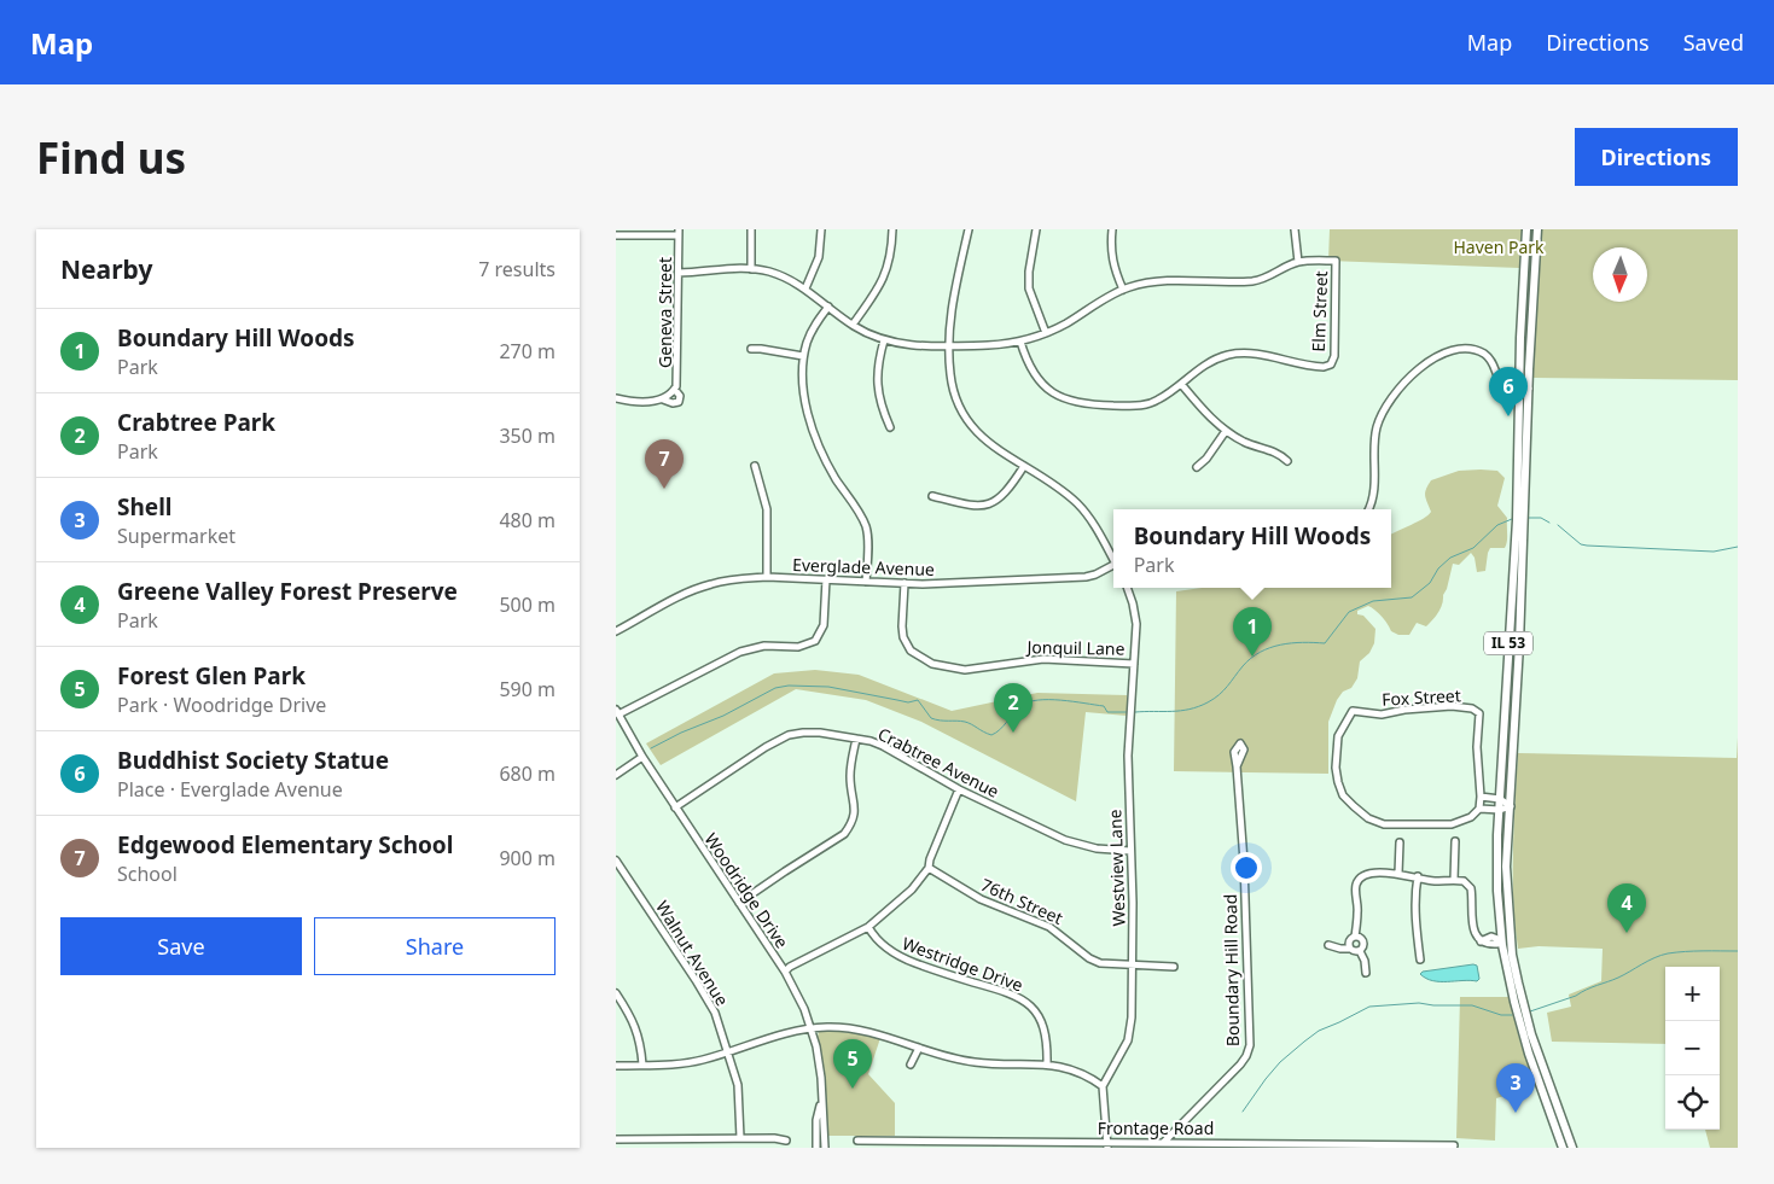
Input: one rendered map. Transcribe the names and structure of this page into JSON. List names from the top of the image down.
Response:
{
  "streets": {
    "main road": ["IL 53"],
    "street": [
      "Elm Street",
      "Geneva Street",
      "Everglade Avenue",
      "Jonquil Lane",
      "Fox Street",
      "Crabtree Avenue",
      "Westview Lane",
      "Woodridge Drive",
      "76th Street",
      "Walnut Avenue",
      "Westridge Drive",
      "Boundary Hill Road",
      "Frontage Road"
    ]
  },
  "crossings": [
    ["Everglade Avenue", "Jonquil Lane"],
    ["Jonquil Lane", "Westview Lane"],
    ["Crabtree Avenue", "Westview Lane"],
    ["Crabtree Avenue", "Woodridge Drive"],
    ["Westview Lane", "76th Street"],
    ["Boundary Hill Road", "Frontage Road"]
  ],
  "parks": ["Haven Park"],
  "north": "bottom",
  "page": {
    "header": "Map",
    "nav": ["Map", "Directions", "Saved"],
    "buttons": [
      "Directions",
      ["Save", "Share"]
    ],
    "title": "Find us",
    "heading": ["Nearby", "7 results"],
    "list": [
      {
        "mark": "1",
        "name": "Boundary Hill Woods",
        "note": "Park",
        "value": "270 m"
      },
      {
        "mark": "2",
        "name": "Crabtree Park",
        "note": "Park",
        "value": "350 m"
      },
      {
        "mark": "3",
        "name": "Shell",
        "note": "Supermarket",
        "value": "480 m"
      },
      {
        "mark": "4",
        "name": "Greene Valley Forest Preserve",
        "note": "Park",
        "value": "500 m"
      },
      {
        "mark": "5",
        "name": "Forest Glen Park",
        "note": "Park · Woodridge Drive",
        "value": "590 m"
      },
      {
        "mark": "6",
        "name": "Buddhist Society Statue",
        "note": "Place · Everglade Avenue",
        "value": "680 m"
      },
      {
        "mark": "7",
        "name": "Edgewood Elementary School",
        "note": "School",
        "value": "900 m"
      }
    ],
    "pins": [
      "6",
      "7",
      "1",
      "2",
      "4",
      "5",
      "3"
    ],
    "popup": ["Boundary Hill Woods", "Park"],
    "map_buttons": ["+", "−"]
  }
}
